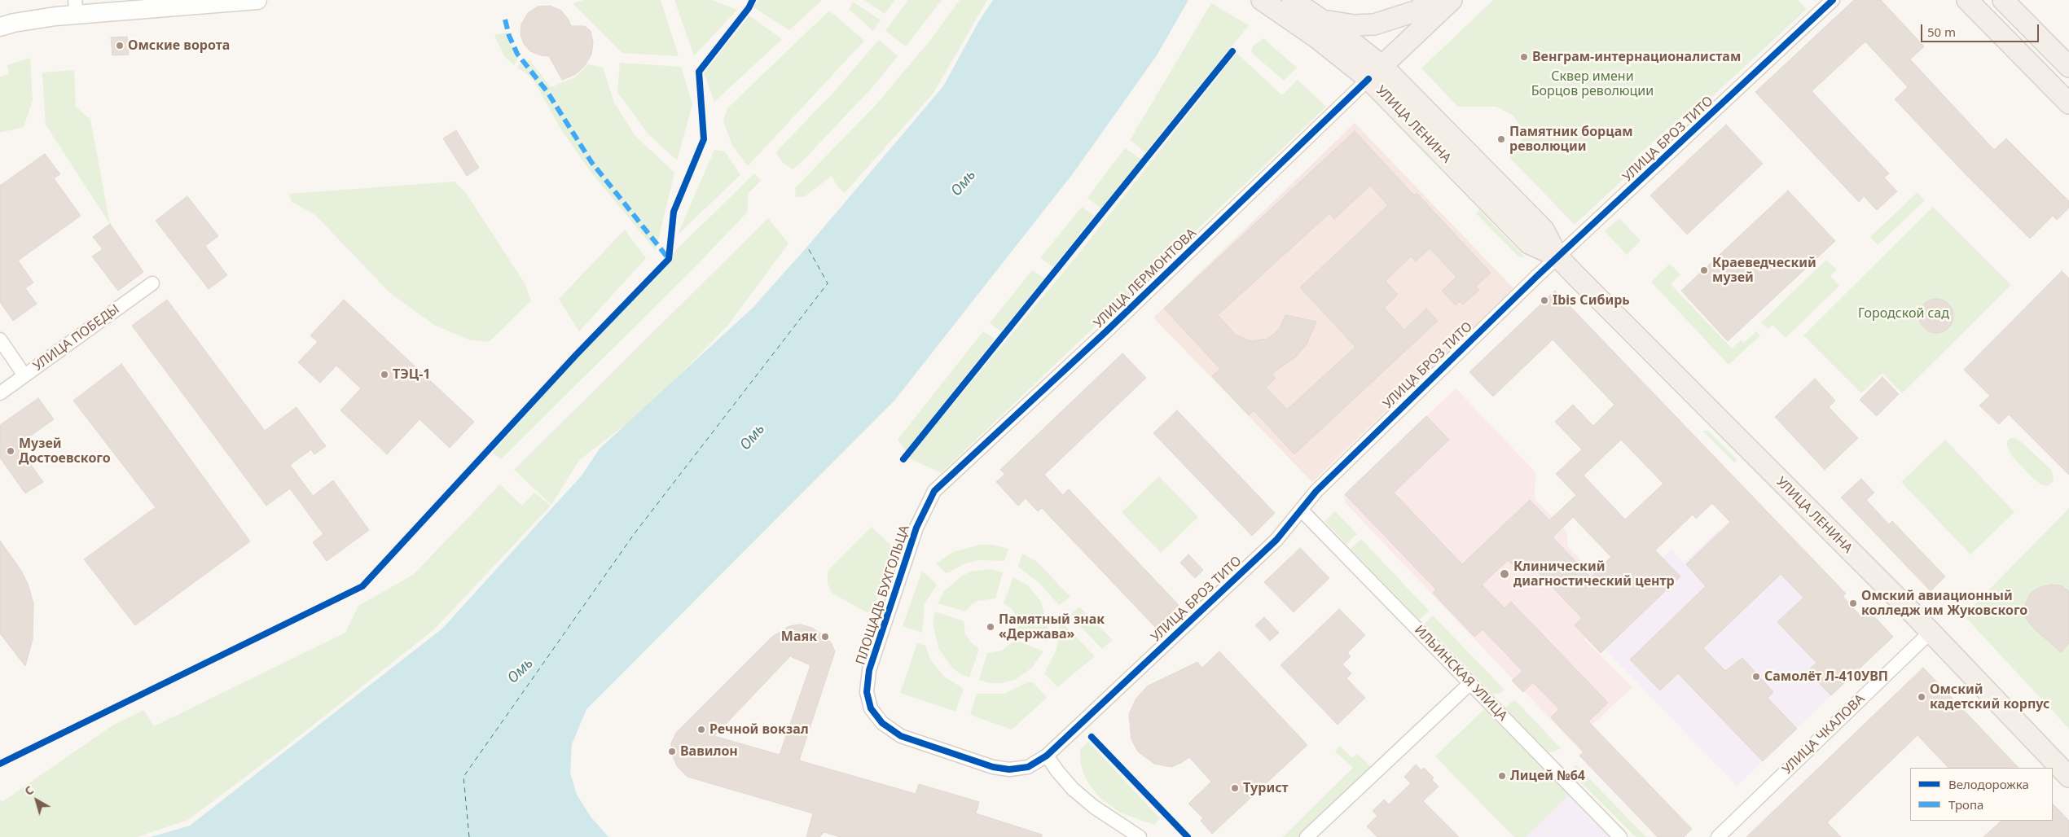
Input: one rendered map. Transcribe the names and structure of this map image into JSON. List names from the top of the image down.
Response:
{
  "streets": {
    "main road": ["УЛИЦА ЛЕНИНА", "УЛИЦА ЛЕРМОНТОВА"],
    "street": [
      "УЛИЦА БРОЗ ТИТО",
      "УЛИЦА ПОБЕДЫ",
      "ПЛОЩАДЬ БУХГОЛЬЦА",
      "ИЛЬИНСКАЯ УЛИЦА",
      "УЛИЦА ЧКАЛОВА"
    ]
  },
  "crossings": [
    ["УЛИЦА ЛЕНИНА", "УЛИЦА БРОЗ ТИТО"],
    ["УЛИЦА ЛЕНИНА", "УЛИЦА ЛЕРМОНТОВА"],
    ["УЛИЦА ЛЕНИНА", "УЛИЦА ЧКАЛОВА"],
    ["УЛИЦА БРОЗ ТИТО", "ПЛОЩАДЬ БУХГОЛЬЦА"],
    ["УЛИЦА БРОЗ ТИТО", "ИЛЬИНСКАЯ УЛИЦА"],
    ["УЛИЦА ЛЕРМОНТОВА", "ПЛОЩАДЬ БУХГОЛЬЦА"]
  ],
  "water": ["Омь"],
  "parks": ["Сквер имени Борцов революции", "Городской сад"],
  "places": [
    "Омские ворота",
    "Венграм-интернационалистам",
    "Памятник борцам революции",
    "Краеведческий музей",
    "Ibis Сибирь",
    "ТЭЦ-1",
    "Музей Достоевского",
    "Клинический диагностический центр",
    "Омский авиационный колледж им Жуковского",
    "Памятный знак «Держава»",
    "Маяк",
    "Самолёт Л-410УВП",
    "Омский кадетский корпус",
    "Речной вокзал",
    "Вавилон",
    "Лицей №64",
    "Турист"
  ],
  "legend": ["Велодорожка", "Тропа"],
  "scale_bar": "50 m",
  "north": "top left"
}
